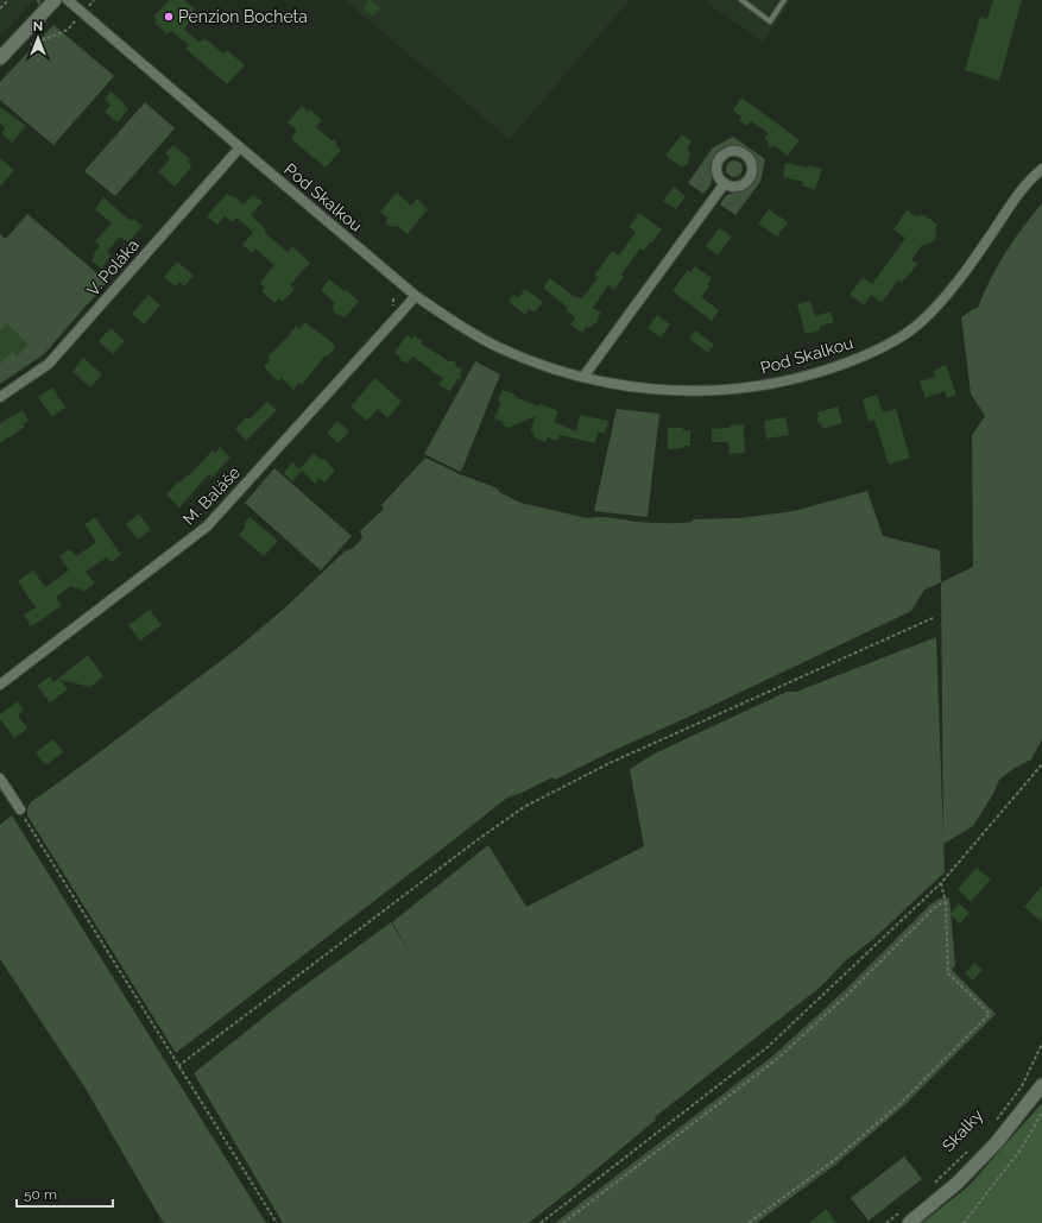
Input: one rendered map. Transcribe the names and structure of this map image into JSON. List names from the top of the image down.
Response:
{
  "streets": {
    "street": [
      "Pod Skalkou",
      "V. Poláka",
      "M. Baláše",
      "Skalky"
    ]
  },
  "crossings": [
    ["Pod Skalkou", "V. Poláka"],
    ["Pod Skalkou", "M. Baláše"]
  ],
  "places": ["Penzion Bocheta"],
  "scale_bar": "50 m",
  "north": "top"
}
